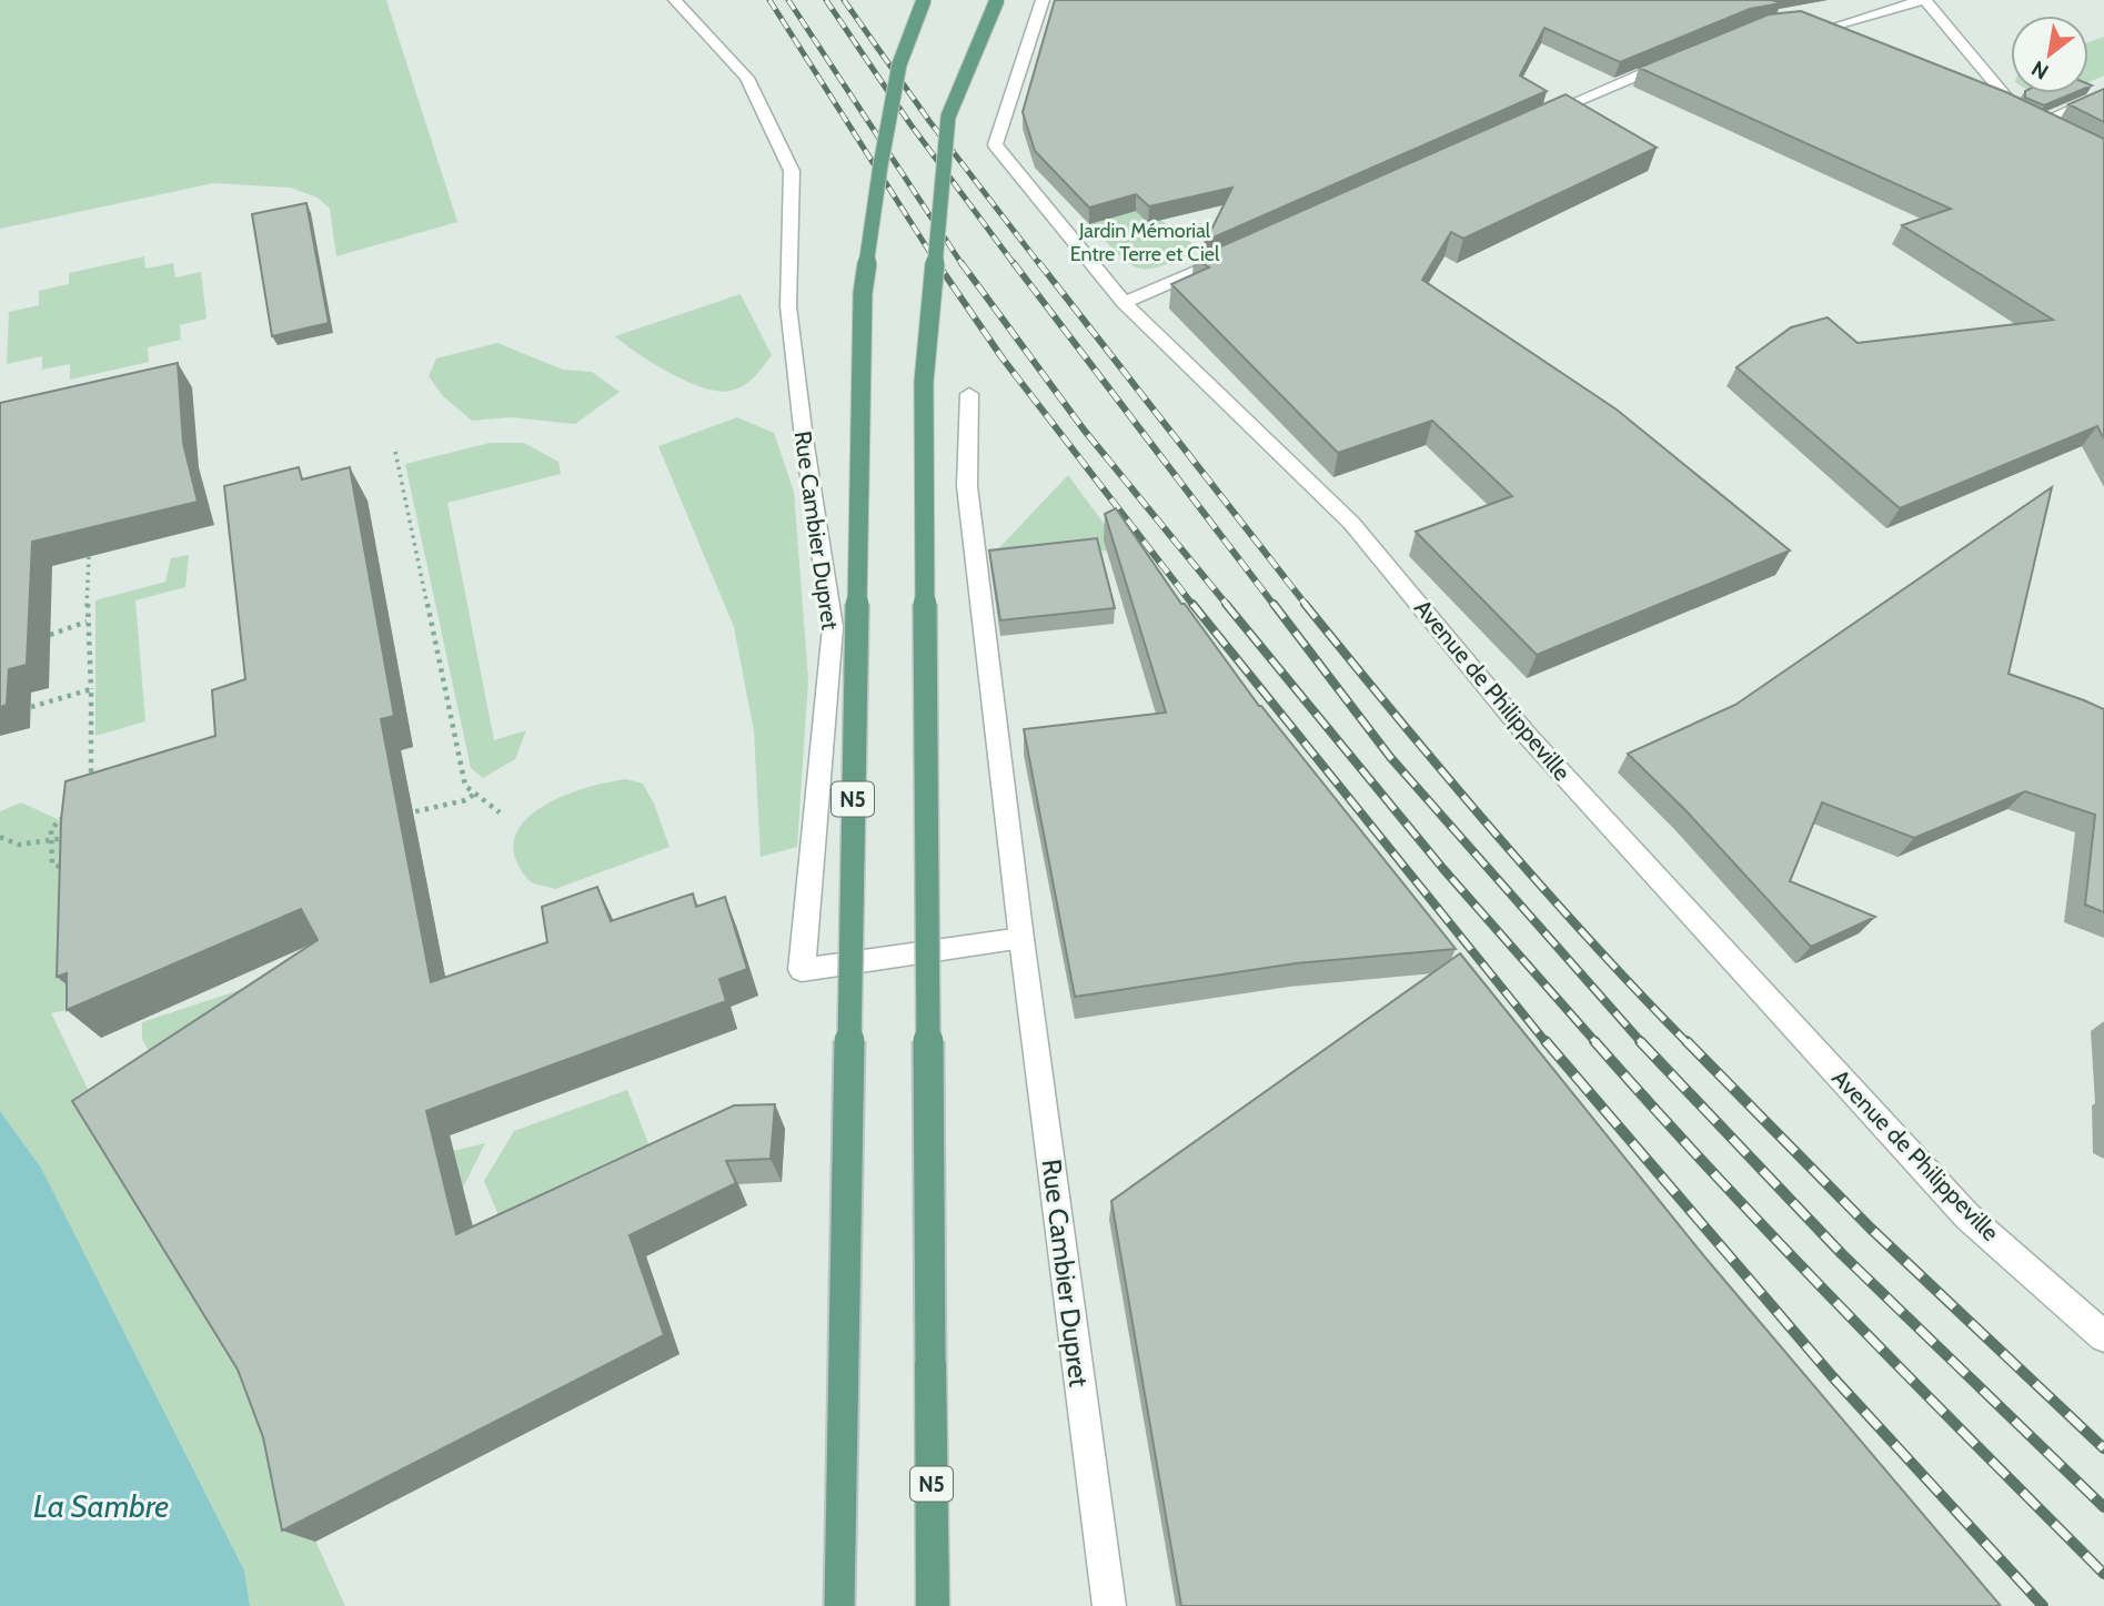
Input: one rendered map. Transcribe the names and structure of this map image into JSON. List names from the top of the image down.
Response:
{
  "streets": {
    "main road": ["N5"],
    "street": ["Rue Cambier Dupret", "Avenue de Philippeville"]
  },
  "water": ["La Sambre"],
  "parks": ["Jardin Mémorial Entre Terre et Ciel"],
  "north": "bottom left"
}
